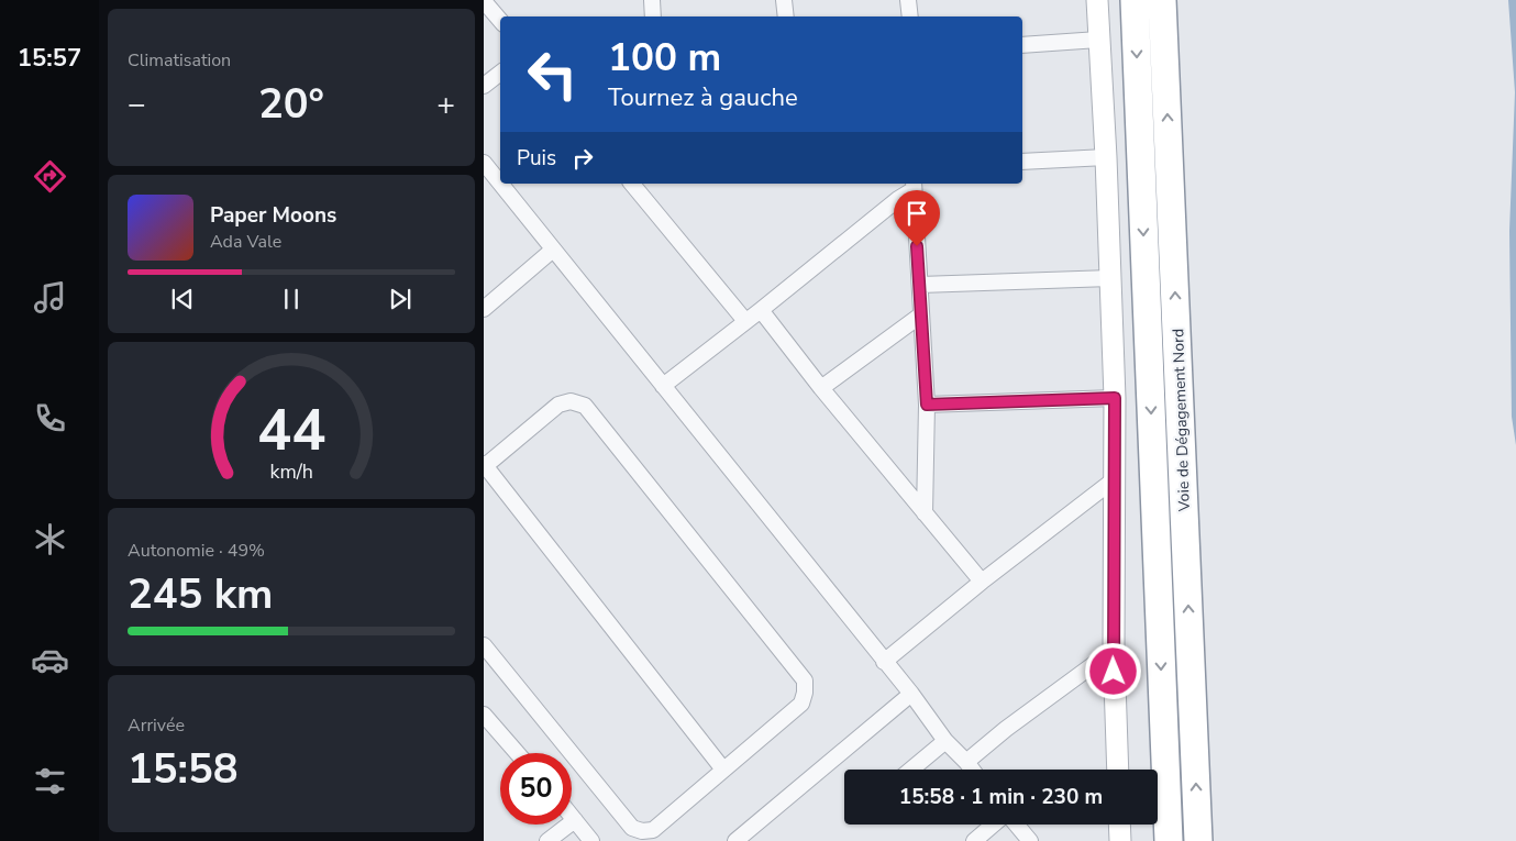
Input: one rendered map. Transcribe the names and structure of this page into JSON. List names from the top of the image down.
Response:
{
  "streets": {
    "highway": ["Voie de Dégagement Nord"]
  },
  "page": {
    "tabs": "15:57",
    "tile": [
      "Climatisation",
      ["Autonomie · 49%", "245 km"],
      ["Arrivée", "15:58"]
    ],
    "turn": ["100 m", "Tournez à gauche"],
    "heat": ["−", "20°", "+"],
    "then": "Puis",
    "song": ["Paper Moons", "Ada Vale"],
    "limit": "50",
    "trip": "15:58 · 1 min · 230 m",
    "gauge": ["44", "km/h"]
  }
}
